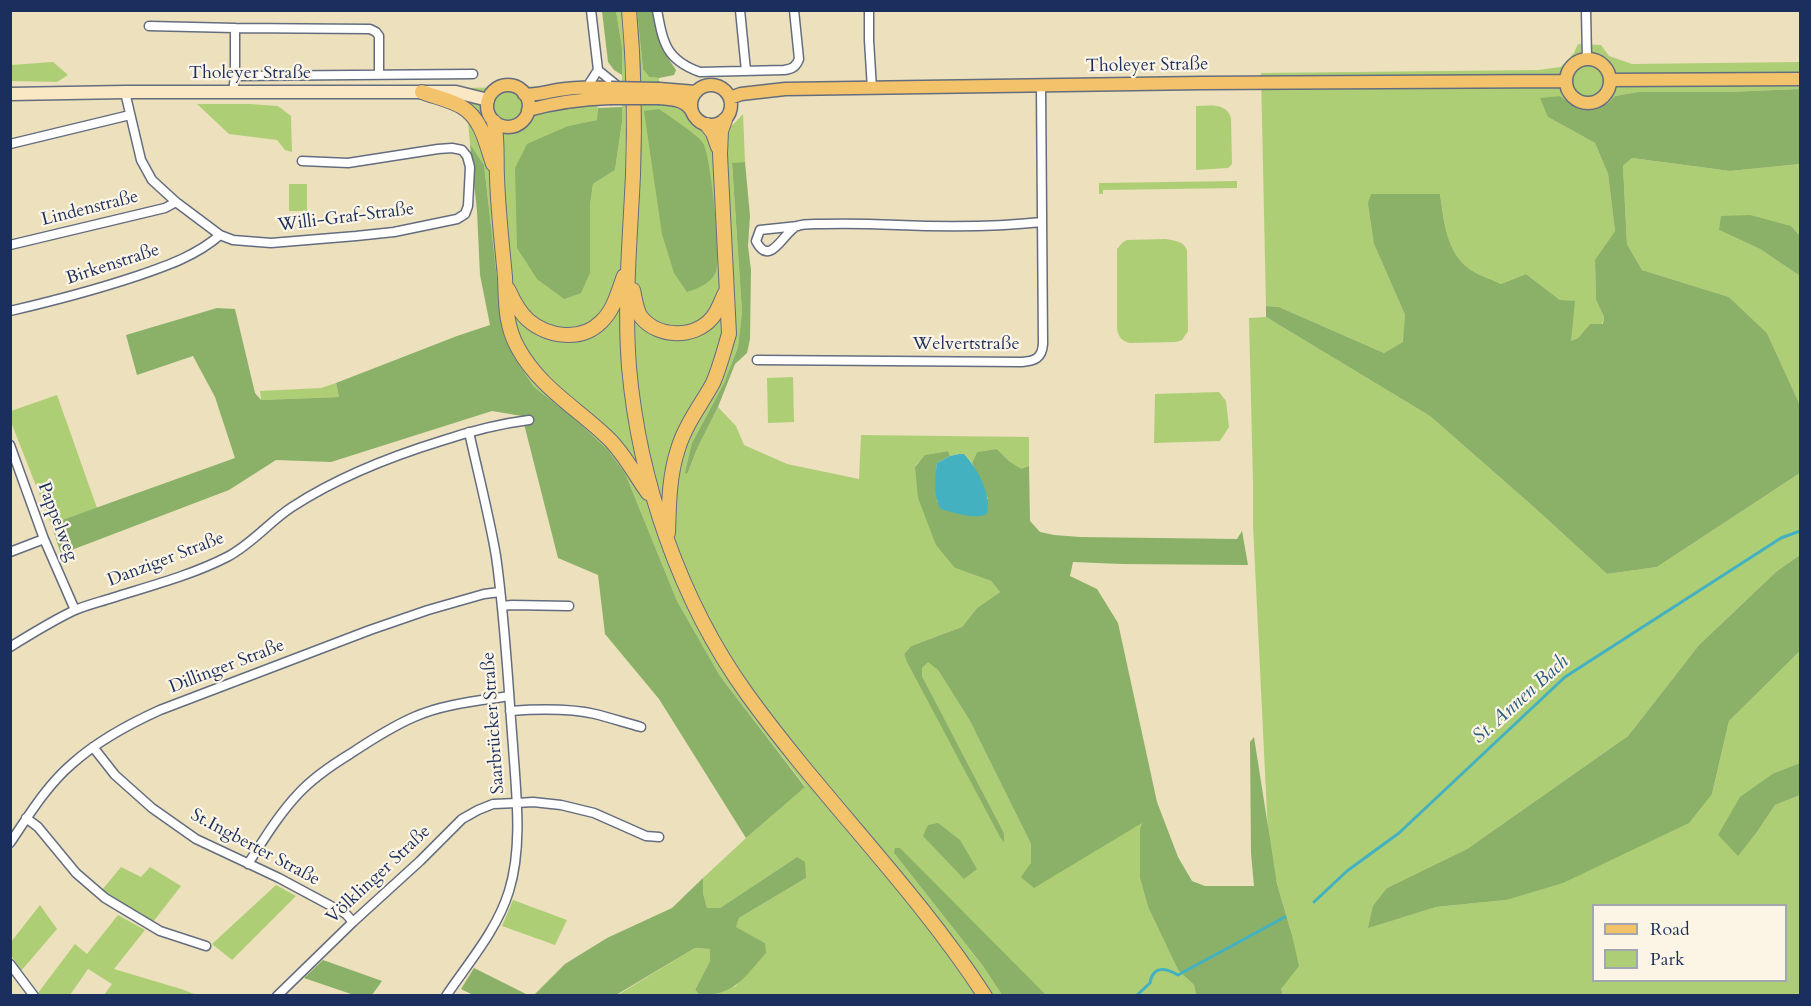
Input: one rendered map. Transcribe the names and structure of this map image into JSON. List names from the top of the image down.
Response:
{
  "streets": {
    "main road": ["Tholeyer Straße"],
    "street": [
      "Lindenstraße",
      "Willi-Graf-Straße",
      "Birkenstraße",
      "Welvertstraße",
      "Pappelweg",
      "Danziger Straße",
      "Dillinger Straße",
      "Saarbrücker Straße",
      "St.Ingberter Straße",
      "Völklinger Straße"
    ]
  },
  "crossings": [
    ["Tholeyer Straße", "Willi-Graf-Straße"],
    ["Tholeyer Straße", "Welvertstraße"],
    ["Lindenstraße", "Willi-Graf-Straße"],
    ["Willi-Graf-Straße", "Birkenstraße"],
    ["Pappelweg", "Danziger Straße"],
    ["Danziger Straße", "Saarbrücker Straße"],
    ["Dillinger Straße", "Saarbrücker Straße"],
    ["Dillinger Straße", "St.Ingberter Straße"],
    ["Saarbrücker Straße", "Völklinger Straße"],
    ["St.Ingberter Straße", "Völklinger Straße"]
  ],
  "water": ["St. Annen Bach"],
  "legend": ["Road", "Park"]
}
